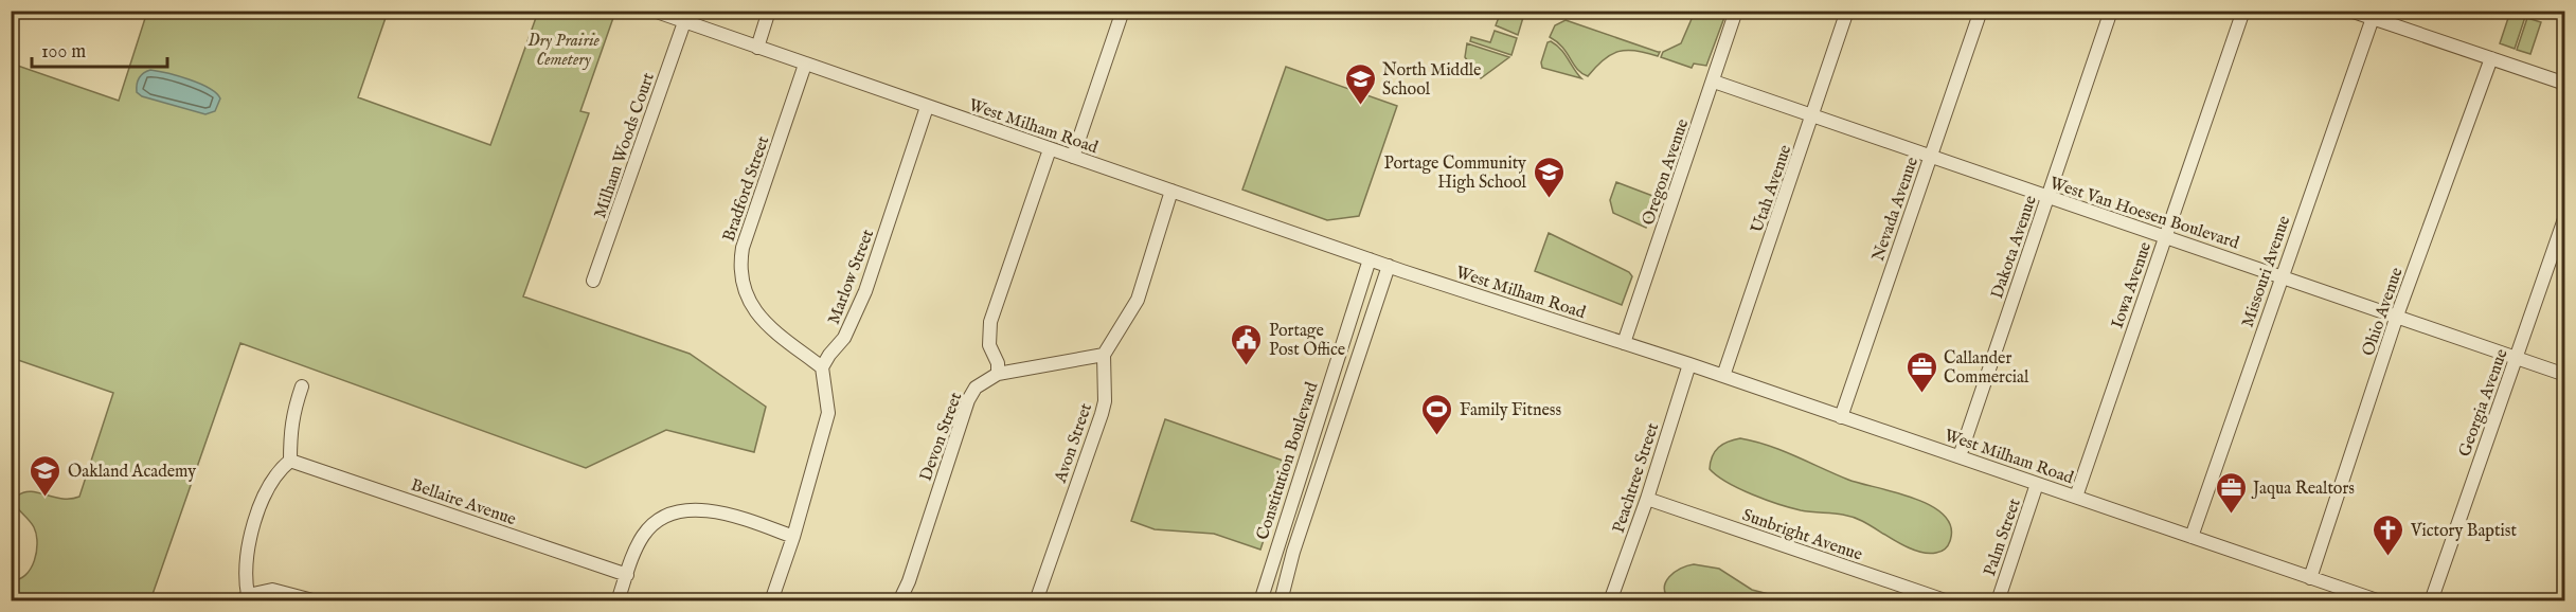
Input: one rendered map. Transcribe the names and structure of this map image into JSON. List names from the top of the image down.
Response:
{
  "streets": {
    "street": [
      "West Milham Road",
      "Milham Woods Court",
      "Oregon Avenue",
      "Bradford Street",
      "Utah Avenue",
      "Nevada Avenue",
      "West Van Hoesen Boulevard",
      "Dakota Avenue",
      "Missouri Avenue",
      "Marlow Street",
      "Iowa Avenue",
      "Ohio Avenue",
      "Georgia Avenue",
      "Devon Street",
      "Avon Street",
      "Constitution Boulevard",
      "Peachtree Street",
      "Bellaire Avenue",
      "Sunbright Avenue",
      "Palm Street"
    ]
  },
  "crossings": [
    ["West Milham Road", "Milham Woods Court"],
    ["West Milham Road", "Oregon Avenue"],
    ["West Milham Road", "Bradford Street"],
    ["West Milham Road", "Utah Avenue"],
    ["West Milham Road", "Nevada Avenue"],
    ["West Milham Road", "Dakota Avenue"],
    ["West Milham Road", "Missouri Avenue"],
    ["West Milham Road", "Marlow Street"],
    ["West Milham Road", "Iowa Avenue"],
    ["West Milham Road", "Ohio Avenue"],
    ["West Milham Road", "Constitution Boulevard"],
    ["West Milham Road", "Peachtree Street"],
    ["West Milham Road", "Palm Street"],
    ["Oregon Avenue", "West Van Hoesen Boulevard"],
    ["Bradford Street", "Marlow Street"],
    ["Utah Avenue", "West Van Hoesen Boulevard"],
    ["Nevada Avenue", "West Van Hoesen Boulevard"],
    ["West Van Hoesen Boulevard", "Dakota Avenue"],
    ["West Van Hoesen Boulevard", "Missouri Avenue"],
    ["West Van Hoesen Boulevard", "Iowa Avenue"],
    ["West Van Hoesen Boulevard", "Ohio Avenue"],
    ["West Van Hoesen Boulevard", "Georgia Avenue"],
    ["Peachtree Street", "Sunbright Avenue"]
  ],
  "parks": ["Dry Prairie Cemetery"],
  "places": {
    "school or university": ["North Middle School", "Portage Community High School", "Oakland Academy"],
    "public building": ["Portage Post Office"],
    "office": ["Callander Commercial", "Jaqua Realtors"],
    "sports": ["Family Fitness"],
    "church": ["Victory Baptist"]
  },
  "scale_bar": "100 m"
}
